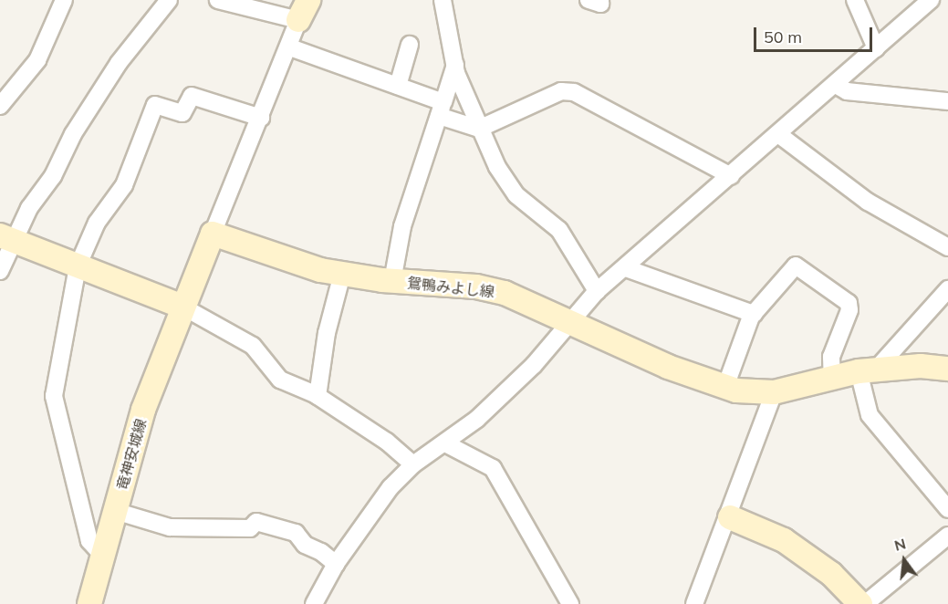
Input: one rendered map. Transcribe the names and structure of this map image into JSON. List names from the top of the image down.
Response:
{
  "streets": {
    "main road": ["鴛鴨みよし線", "竜神安城線"]
  },
  "scale_bar": "50 m",
  "north": "top"
}
